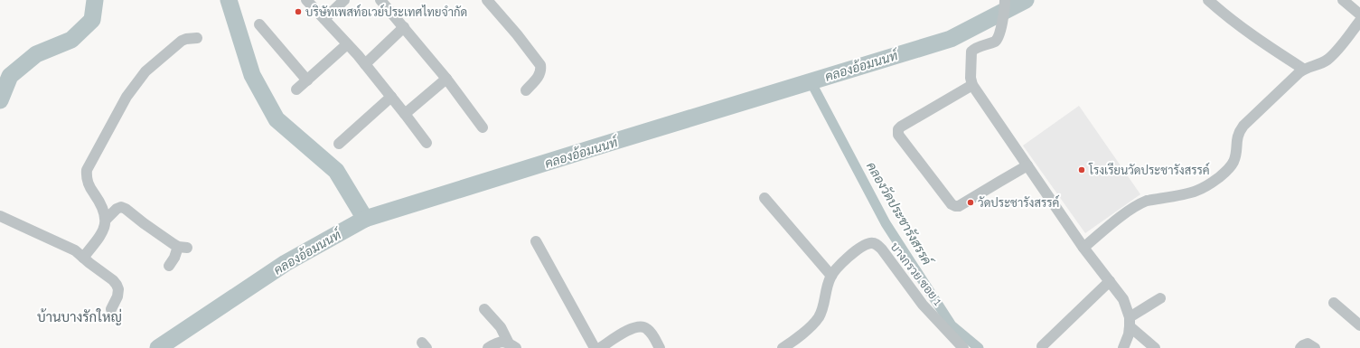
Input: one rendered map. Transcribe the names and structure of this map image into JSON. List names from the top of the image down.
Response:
{
  "streets": {
    "street": ["บางกรวย ซอย 1"]
  },
  "districts": ["บ้านบางรักใหญ่"],
  "water": ["คลองอ้อมนนท์", "คลองวัดประชารังสรรค์"],
  "places": ["บริษัทเพสท์อเวย์ประเทศไทยจำกัด", "โรงเรียนวัดประชารังสรรค์", "วัดประชารังสรรค์"]
}
